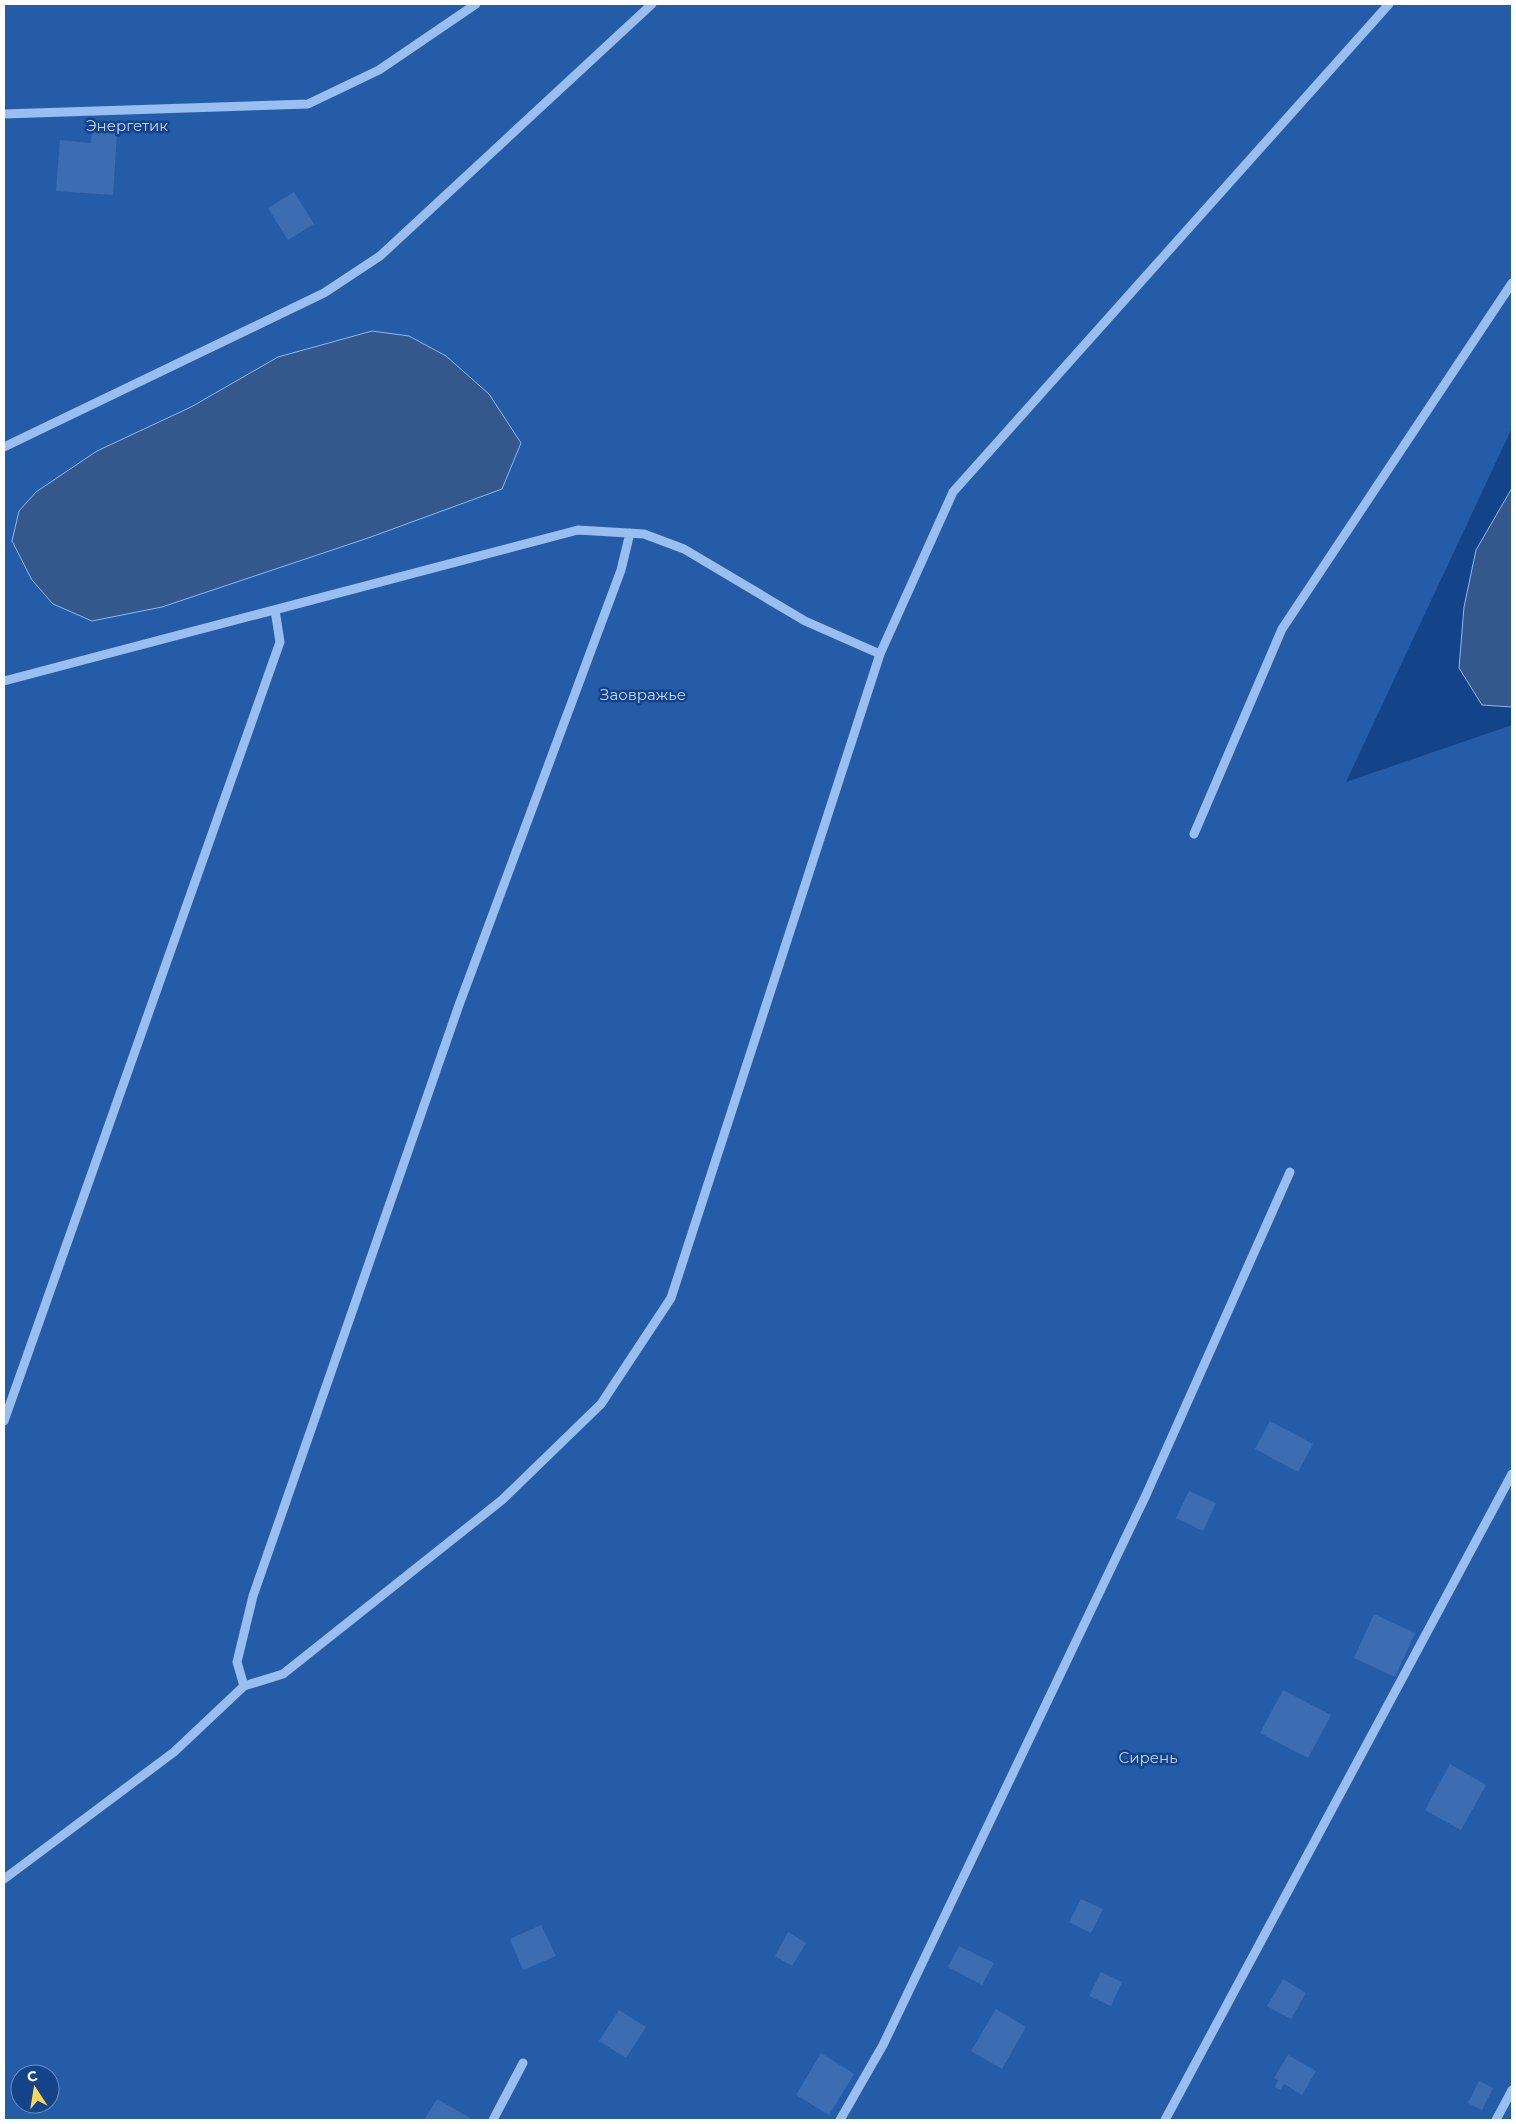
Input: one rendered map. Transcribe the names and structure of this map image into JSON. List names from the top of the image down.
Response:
{
  "parks": ["Энергетик", "Заовражье", "Сирень"],
  "north": "top"
}
